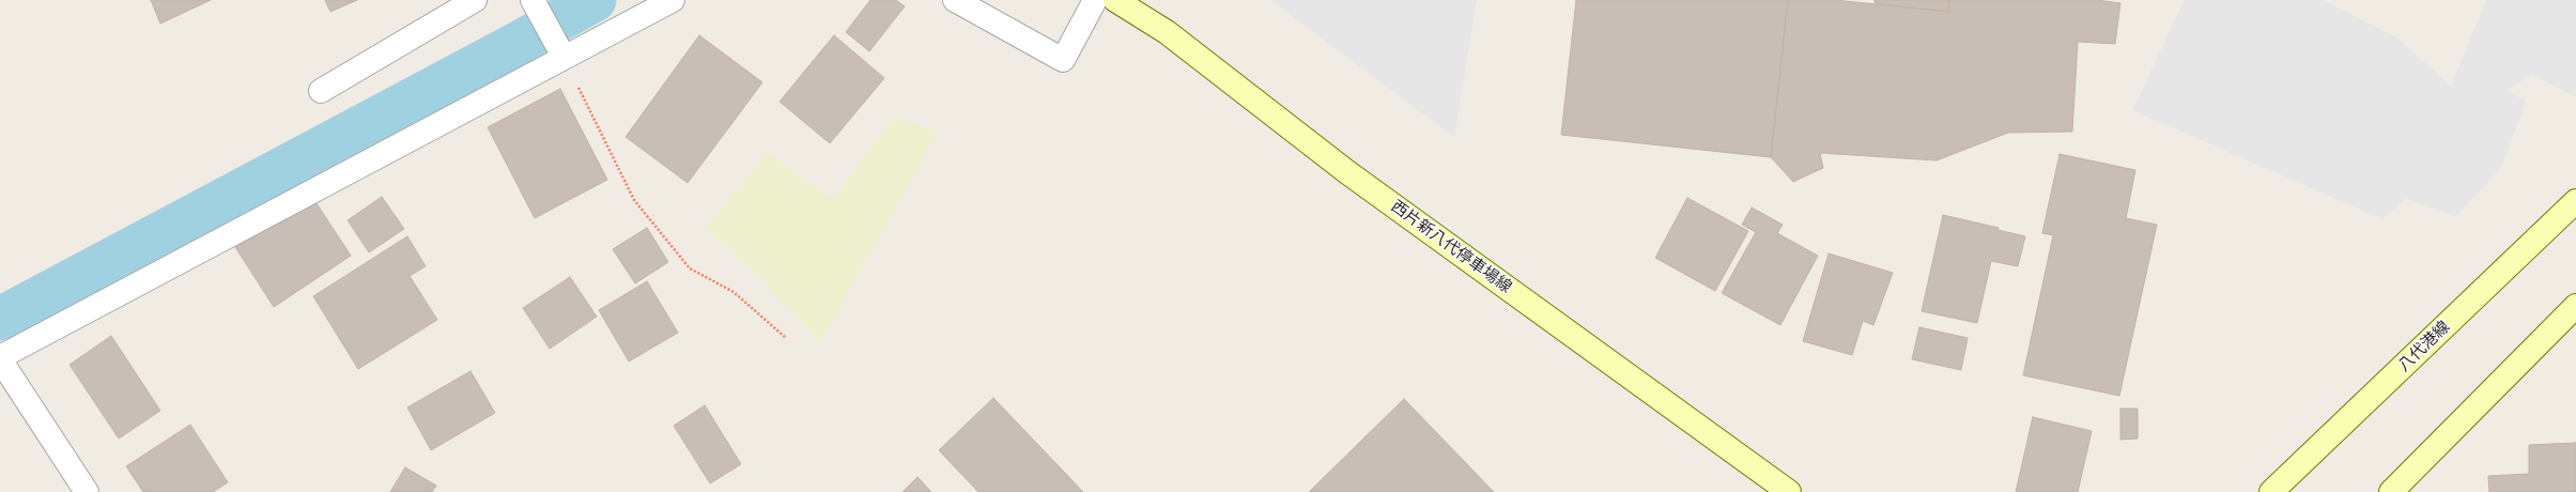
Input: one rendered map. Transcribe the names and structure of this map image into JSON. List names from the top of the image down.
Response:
{
  "streets": {
    "main road": ["西片新八代停車場線", "八代港線"]
  }
}
